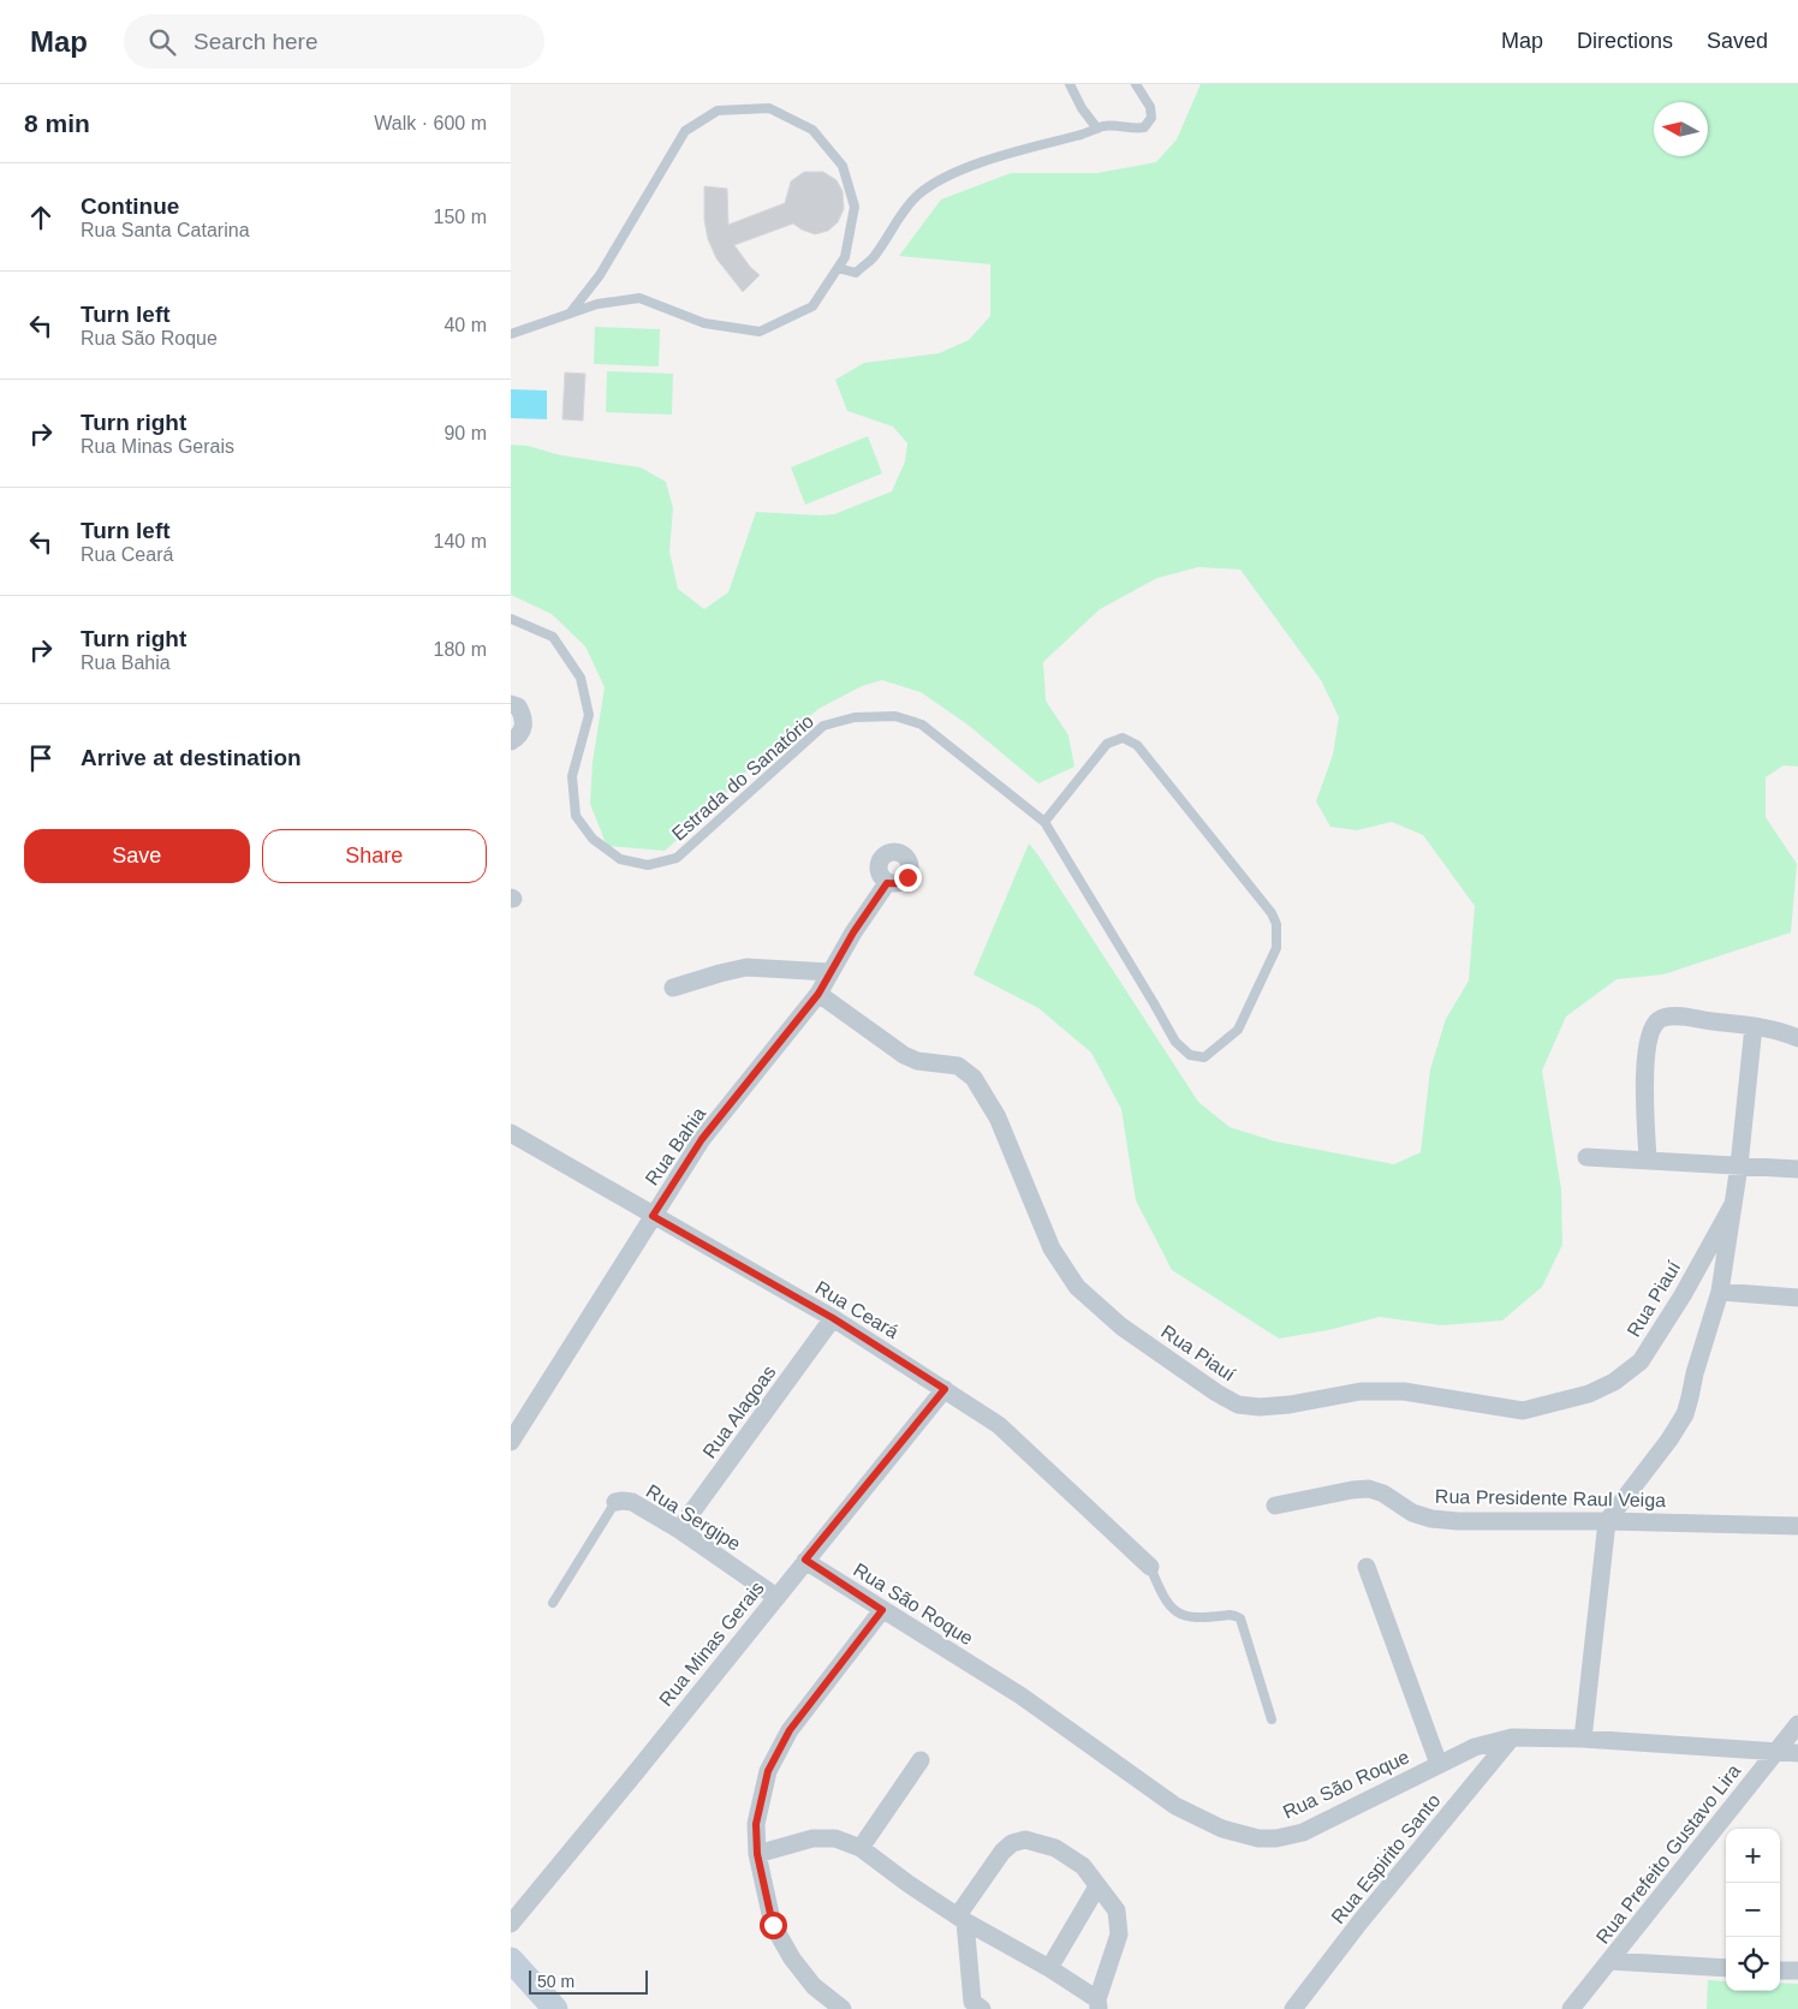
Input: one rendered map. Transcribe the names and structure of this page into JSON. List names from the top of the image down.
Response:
{
  "streets": {
    "street": [
      "Rua Bahia",
      "Rua Piauí",
      "Rua Ceará",
      "Rua Alagoas",
      "Rua Presidente Raul Veiga",
      "Rua Sergipe",
      "Rua São Roque",
      "Rua Minas Gerais",
      "Rua Prefeito Gustavo Lira",
      "Rua Espirito Santo"
    ],
    "lane": ["Estrada do Sanatório"]
  },
  "crossings": [
    ["Rua Bahia", "Rua Piauí"],
    ["Rua Bahia", "Rua Ceará"],
    ["Rua Ceará", "Rua Alagoas"],
    ["Rua Ceará", "Rua Minas Gerais"],
    ["Rua Alagoas", "Rua Sergipe"],
    ["Rua Sergipe", "Rua Minas Gerais"],
    ["Rua São Roque", "Rua Minas Gerais"],
    ["Rua São Roque", "Rua Prefeito Gustavo Lira"],
    ["Rua São Roque", "Rua Espirito Santo"]
  ],
  "scale_bar": "50 m",
  "north": "left",
  "page": {
    "header": "Map",
    "search": "Search here",
    "nav": ["Map", "Directions", "Saved"],
    "heading": ["8 min", "Walk · 600 m"],
    "list": [
      ["Continue", "Rua Santa Catarina", "150 m"],
      ["Turn left", "Rua São Roque", "40 m"],
      ["Turn right", "Rua Minas Gerais", "90 m"],
      ["Turn left", "Rua Ceará", "140 m"],
      ["Turn right", "Rua Bahia", "180 m"],
      "Arrive at destination"
    ],
    "buttons": ["Save", "Share"],
    "map_buttons": ["+", "−"],
    "scale": "50 m"
  }
}
